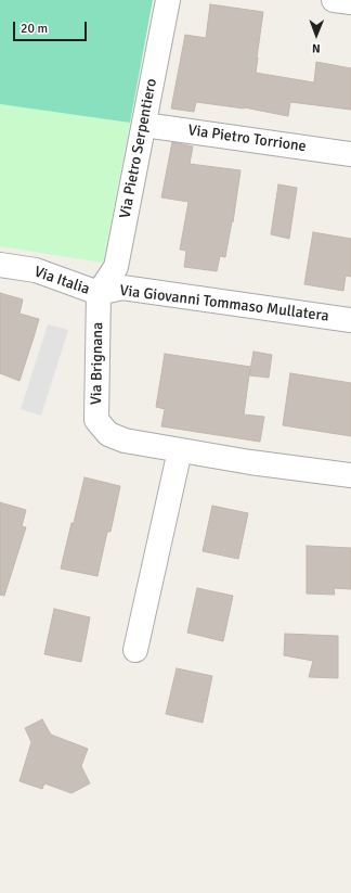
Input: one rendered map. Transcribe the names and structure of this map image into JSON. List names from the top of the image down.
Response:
{
  "streets": {
    "street": [
      "Via Pietro Torrione",
      "Via Pietro Serpentiero",
      "Via Italia",
      "Via Giovanni Tommaso Mullatera",
      "Via Brignana"
    ]
  },
  "crossings": [
    ["Via Pietro Torrione", "Via Pietro Serpentiero"],
    ["Via Pietro Serpentiero", "Via Italia"],
    ["Via Pietro Serpentiero", "Via Giovanni Tommaso Mullatera"],
    ["Via Pietro Serpentiero", "Via Brignana"],
    ["Via Italia", "Via Giovanni Tommaso Mullatera"],
    ["Via Italia", "Via Brignana"],
    ["Via Giovanni Tommaso Mullatera", "Via Brignana"]
  ],
  "scale_bar": "20 m",
  "north": "bottom"
}
